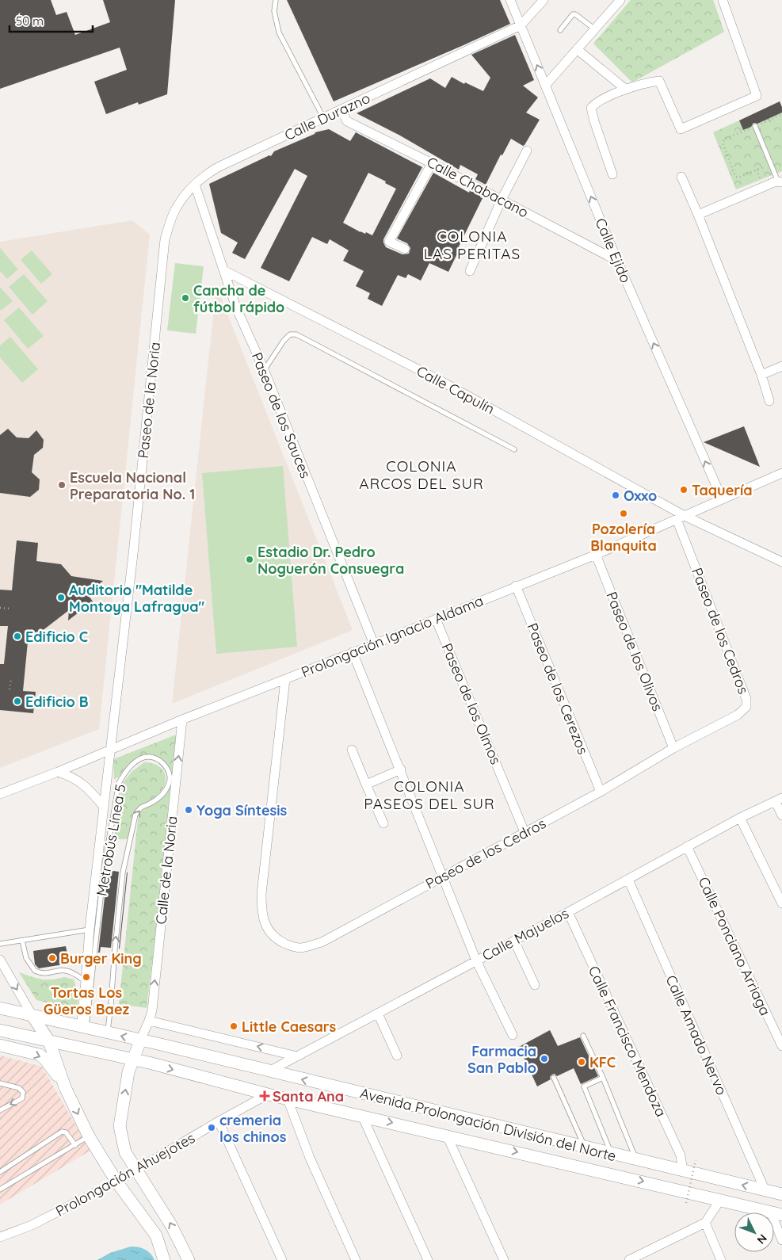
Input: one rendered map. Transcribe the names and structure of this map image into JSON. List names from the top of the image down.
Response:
{
  "streets": {
    "main road": ["Avenida Prolongación División del Norte"],
    "street": [
      "Calle Durazno",
      "Calle Chabacano",
      "Calle Ejido",
      "Calle Capulín",
      "Paseo de la Noria",
      "Paseo de los Sauces",
      "Paseo de los Cedros",
      "Prolongación Ignacio Aldama",
      "Paseo de los Olivos",
      "Paseo de los Cerezos",
      "Paseo de los Olmos",
      "Calle de la Noria",
      "Calle Majuelos",
      "Calle Ponciano Arriaga",
      "Calle Amado Nervo",
      "Calle Francisco Mendoza",
      "Prolongación Ahuejotes"
    ],
    "lane": ["Metrobús Línea 5"]
  },
  "crossings": [
    ["Calle Durazno", "Calle Chabacano"],
    ["Calle Durazno", "Calle Ejido"],
    ["Calle Durazno", "Paseo de la Noria"],
    ["Calle Durazno", "Paseo de los Sauces"],
    ["Calle Chabacano", "Calle Ejido"],
    ["Calle Ejido", "Prolongación Ignacio Aldama"],
    ["Calle Capulín", "Paseo de los Sauces"],
    ["Calle Capulín", "Paseo de los Cedros"],
    ["Calle Capulín", "Prolongación Ignacio Aldama"],
    ["Paseo de la Noria", "Prolongación Ignacio Aldama"],
    ["Paseo de los Sauces", "Prolongación Ignacio Aldama"],
    ["Paseo de los Cedros", "Prolongación Ignacio Aldama"],
    ["Paseo de los Cedros", "Paseo de los Olivos"],
    ["Paseo de los Cedros", "Paseo de los Cerezos"],
    ["Paseo de los Cedros", "Paseo de los Olmos"],
    ["Prolongación Ignacio Aldama", "Paseo de los Olivos"],
    ["Prolongación Ignacio Aldama", "Paseo de los Cerezos"],
    ["Prolongación Ignacio Aldama", "Paseo de los Olmos"],
    ["Prolongación Ignacio Aldama", "Calle de la Noria"],
    ["Metrobús Línea 5", "Avenida Prolongación División del Norte"],
    ["Calle de la Noria", "Avenida Prolongación División del Norte"],
    ["Calle Majuelos", "Calle Ponciano Arriaga"],
    ["Calle Majuelos", "Calle Amado Nervo"],
    ["Calle Majuelos", "Calle Francisco Mendoza"],
    ["Calle Majuelos", "Avenida Prolongación División del Norte"],
    ["Calle Amado Nervo", "Avenida Prolongación División del Norte"],
    ["Calle Francisco Mendoza", "Avenida Prolongación División del Norte"],
    ["Avenida Prolongación División del Norte", "Prolongación Ahuejotes"]
  ],
  "one_way": ["Calle Ejido"],
  "districts": ["COLONIA LAS PERITAS", "COLONIA ARCOS DEL SUR", "COLONIA PASEOS DEL SUR"],
  "places": {
    "other": [
      "Cancha de fútbol rápido",
      "Escuela Nacional Preparatoria No. 1",
      "Taquería",
      "Oxxo",
      "Pozolería Blanquita",
      "Estadio Dr. Pedro Noguerón Consuegra",
      "Auditorio \"Matilde Montoya Lafragua\"",
      "Edificio C",
      "Edificio B",
      "Yoga Síntesis",
      "Burger King",
      "Tortas Los Güeros Baez",
      "Little Caesars",
      "Farmacia San Pablo",
      "KFC",
      "cremeria los chinos"
    ],
    "health": ["Santa Ana"]
  },
  "scale_bar": "50 m",
  "north": "bottom right"
}
